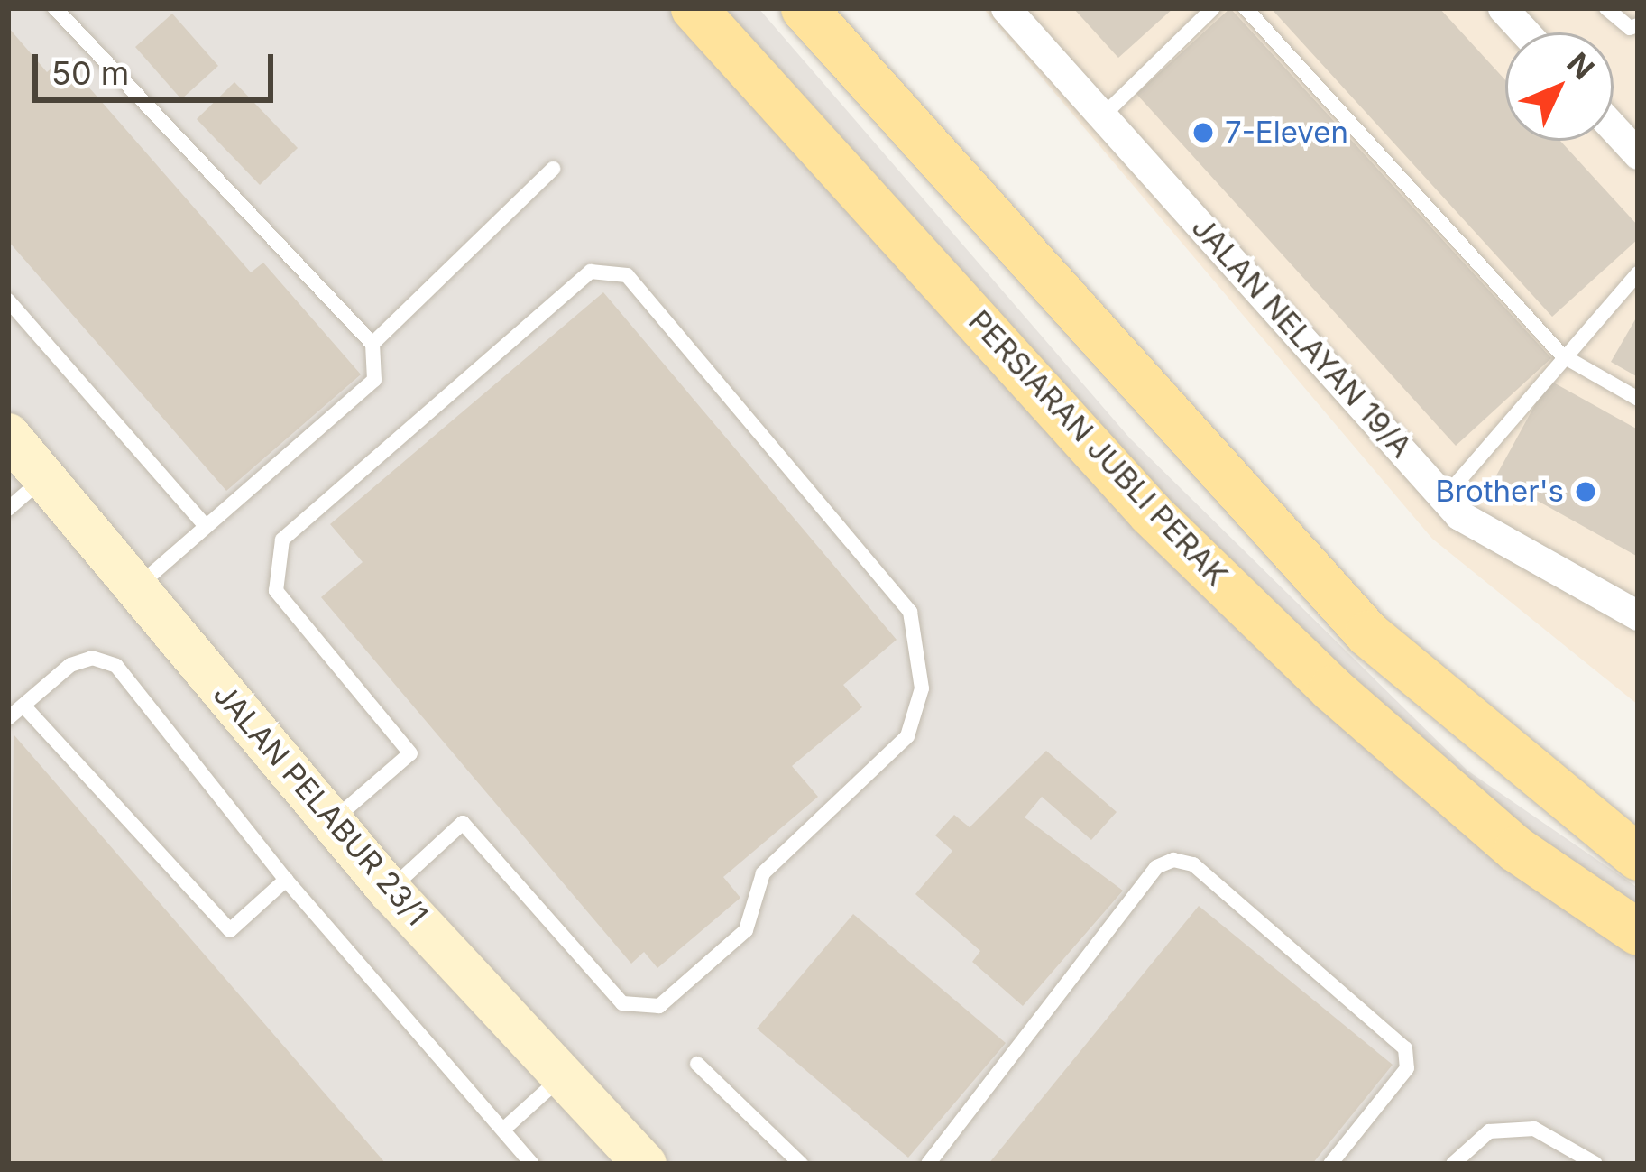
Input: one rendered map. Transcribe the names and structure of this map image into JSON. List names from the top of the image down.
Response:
{
  "streets": {
    "main road": ["PERSIARAN JUBLI PERAK"],
    "street": ["JALAN NELAYAN 19/A", "JALAN PELABUR 23/1"]
  },
  "places": ["7-Eleven", "Brother's"],
  "scale_bar": "50 m",
  "north": "top right"
}
